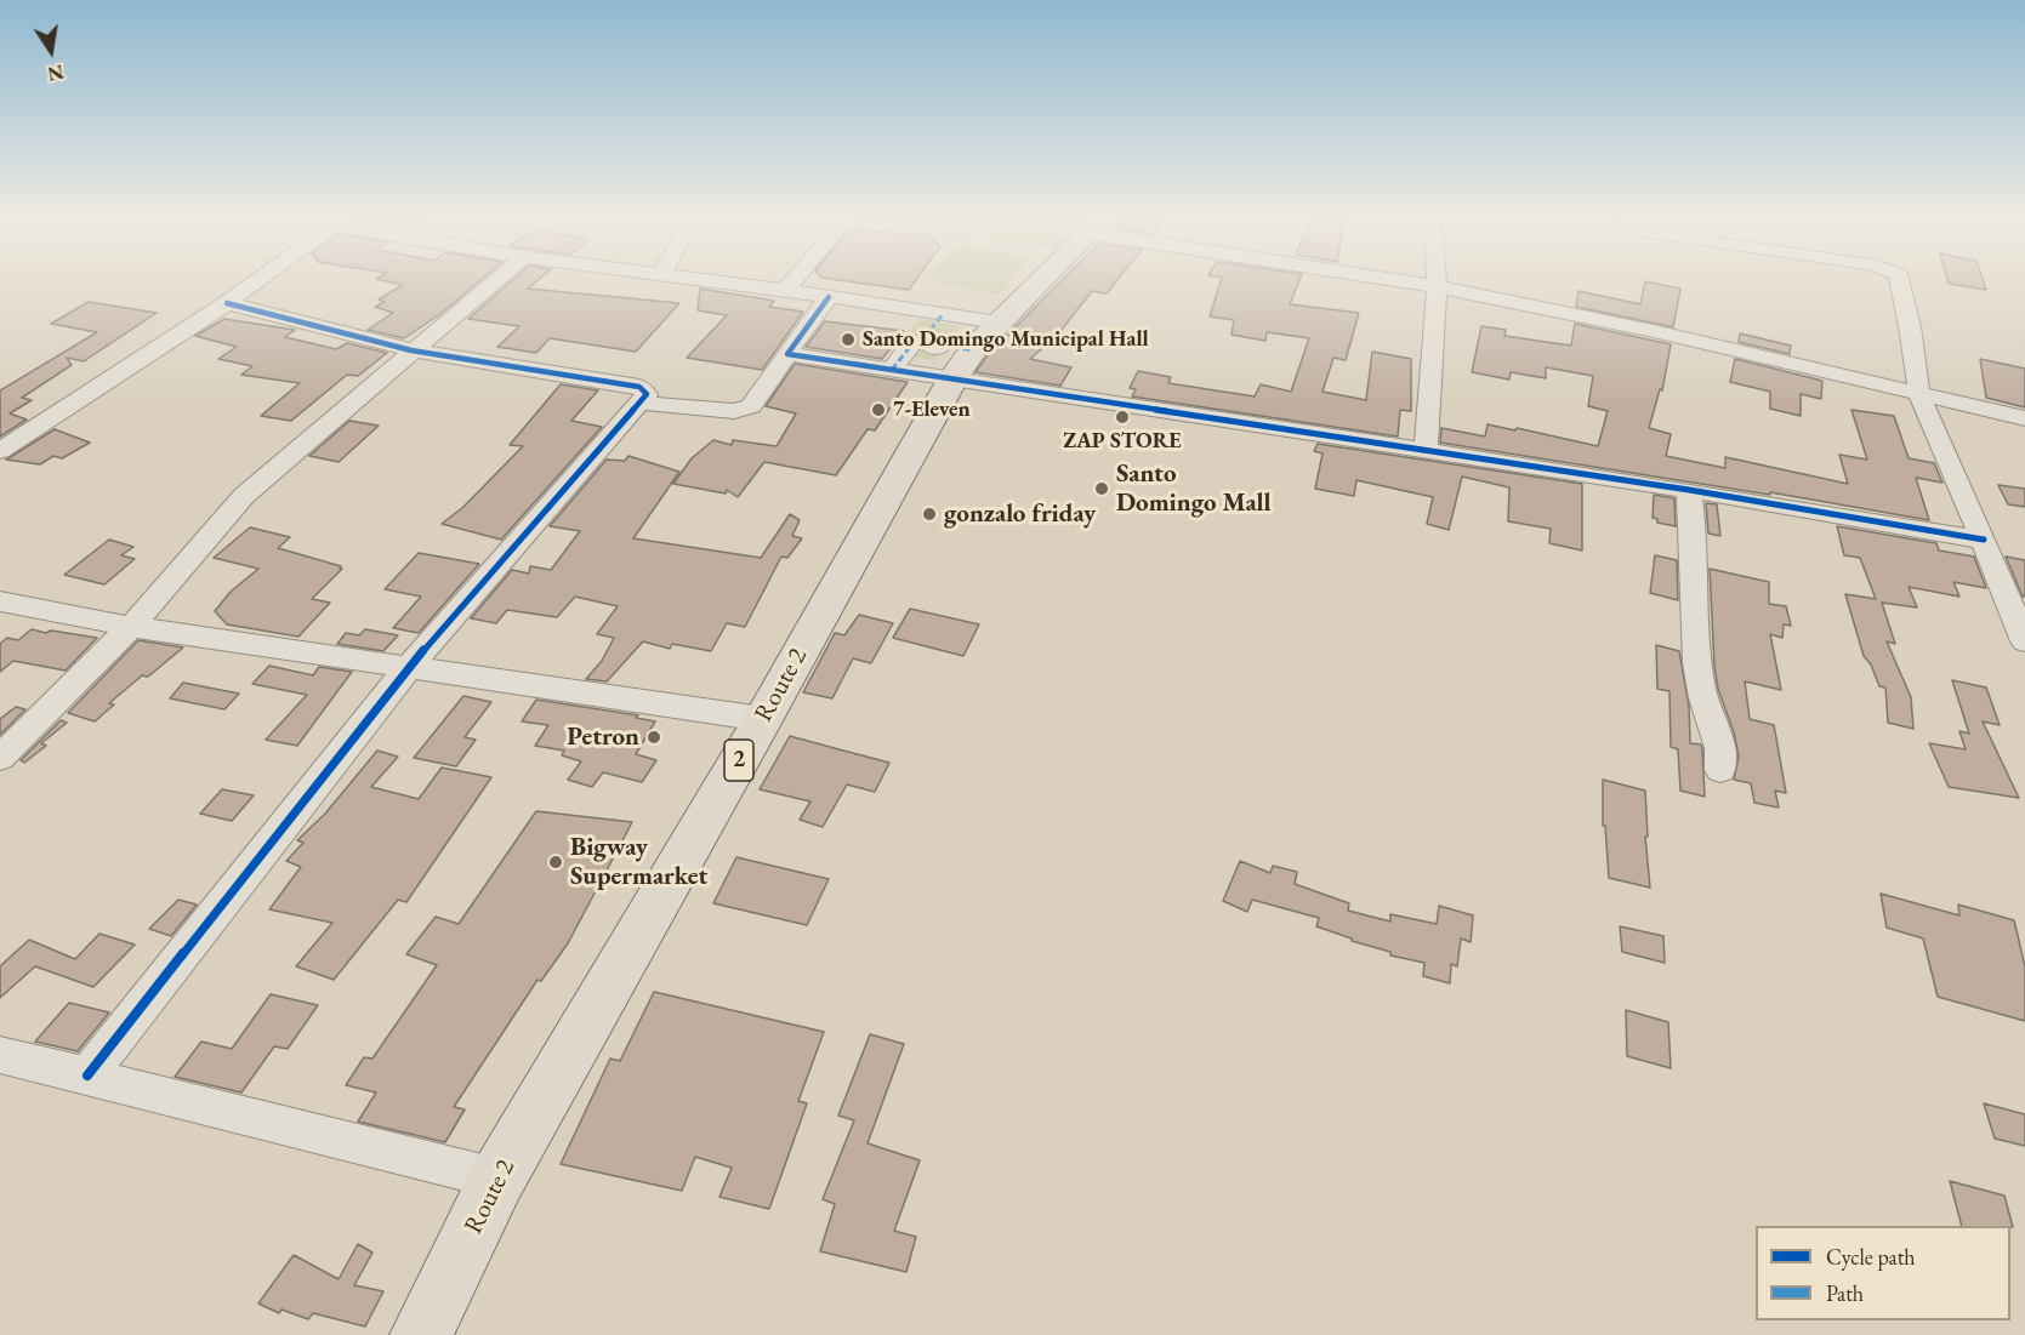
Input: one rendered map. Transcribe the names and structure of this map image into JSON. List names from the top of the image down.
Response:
{
  "streets": {
    "highway": ["Route 2", "2"]
  },
  "places": [
    "Santo Domingo Municipal Hall",
    "7-Eleven",
    "ZAP STORE",
    "Santo Domingo Mall",
    "gonzalo friday",
    "Petron",
    "Bigway Supermarket"
  ],
  "legend": ["Cycle path", "Path"],
  "north": "bottom"
}
